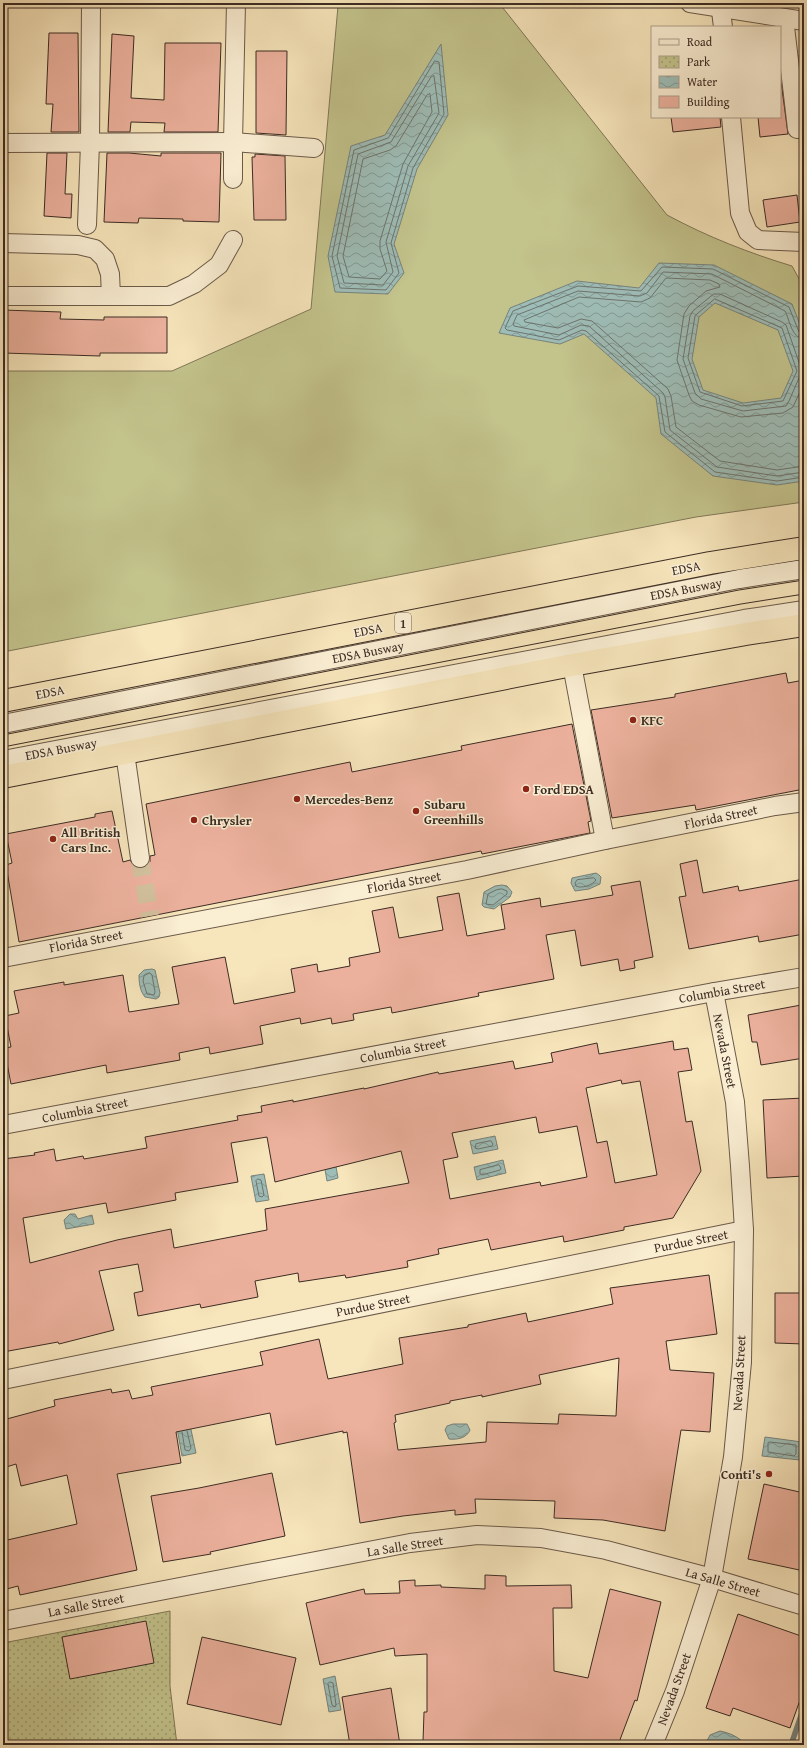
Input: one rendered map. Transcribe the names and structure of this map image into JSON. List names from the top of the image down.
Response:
{
  "streets": {
    "highway": ["EDSA", "1"],
    "street": [
      "EDSA Busway",
      "Florida Street",
      "Columbia Street",
      "Nevada Street",
      "Purdue Street",
      "La Salle Street"
    ]
  },
  "crossings": [
    ["Columbia Street", "Nevada Street"],
    ["Nevada Street", "Purdue Street"],
    ["Nevada Street", "La Salle Street"]
  ],
  "places": [
    "KFC",
    "Ford EDSA",
    "Mercedes-Benz",
    "Subaru Greenhills",
    "Chrysler",
    "All British Cars Inc.",
    "Conti's"
  ],
  "legend": [
    "Road",
    "Park",
    "Water",
    "Building"
  ]
}
